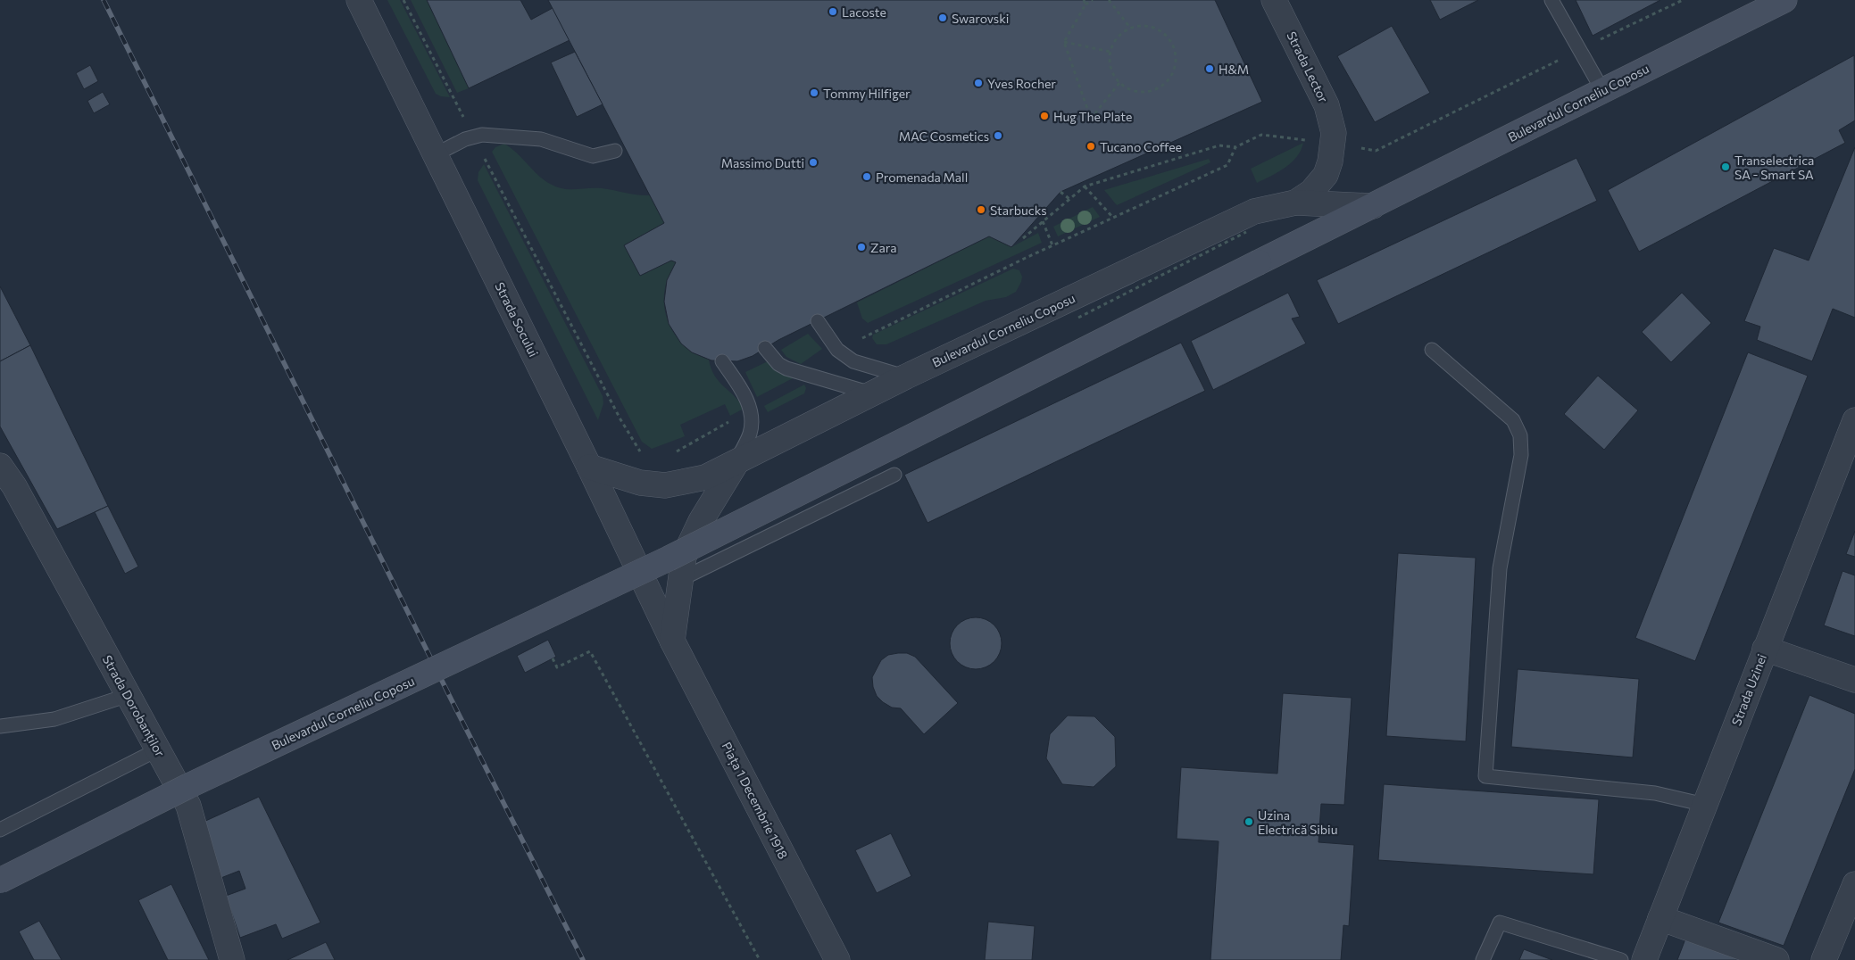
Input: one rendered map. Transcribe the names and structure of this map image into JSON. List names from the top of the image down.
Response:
{
  "streets": {
    "main road": ["Bulevardul Corneliu Coposu"],
    "street": [
      "Strada Lector",
      "Strada Socului",
      "Strada Uzinei",
      "Strada Dorobanților",
      "Piața 1 Decembrie 1918"
    ]
  },
  "crossings": [
    ["Strada Lector", "Bulevardul Corneliu Coposu"],
    ["Bulevardul Corneliu Coposu", "Strada Socului"],
    ["Strada Socului", "Piața 1 Decembrie 1918"]
  ],
  "places": [
    "Lacoste",
    "Swarovski",
    "H&M",
    "Yves Rocher",
    "Tommy Hilfiger",
    "Hug The Plate",
    "MAC Cosmetics",
    "Tucano Coffee",
    "Massimo Dutti",
    "Transelectrica SA - Smart SA",
    "Promenada Mall",
    "Starbucks",
    "Zara",
    "Uzina Electrică Sibiu"
  ]
}
